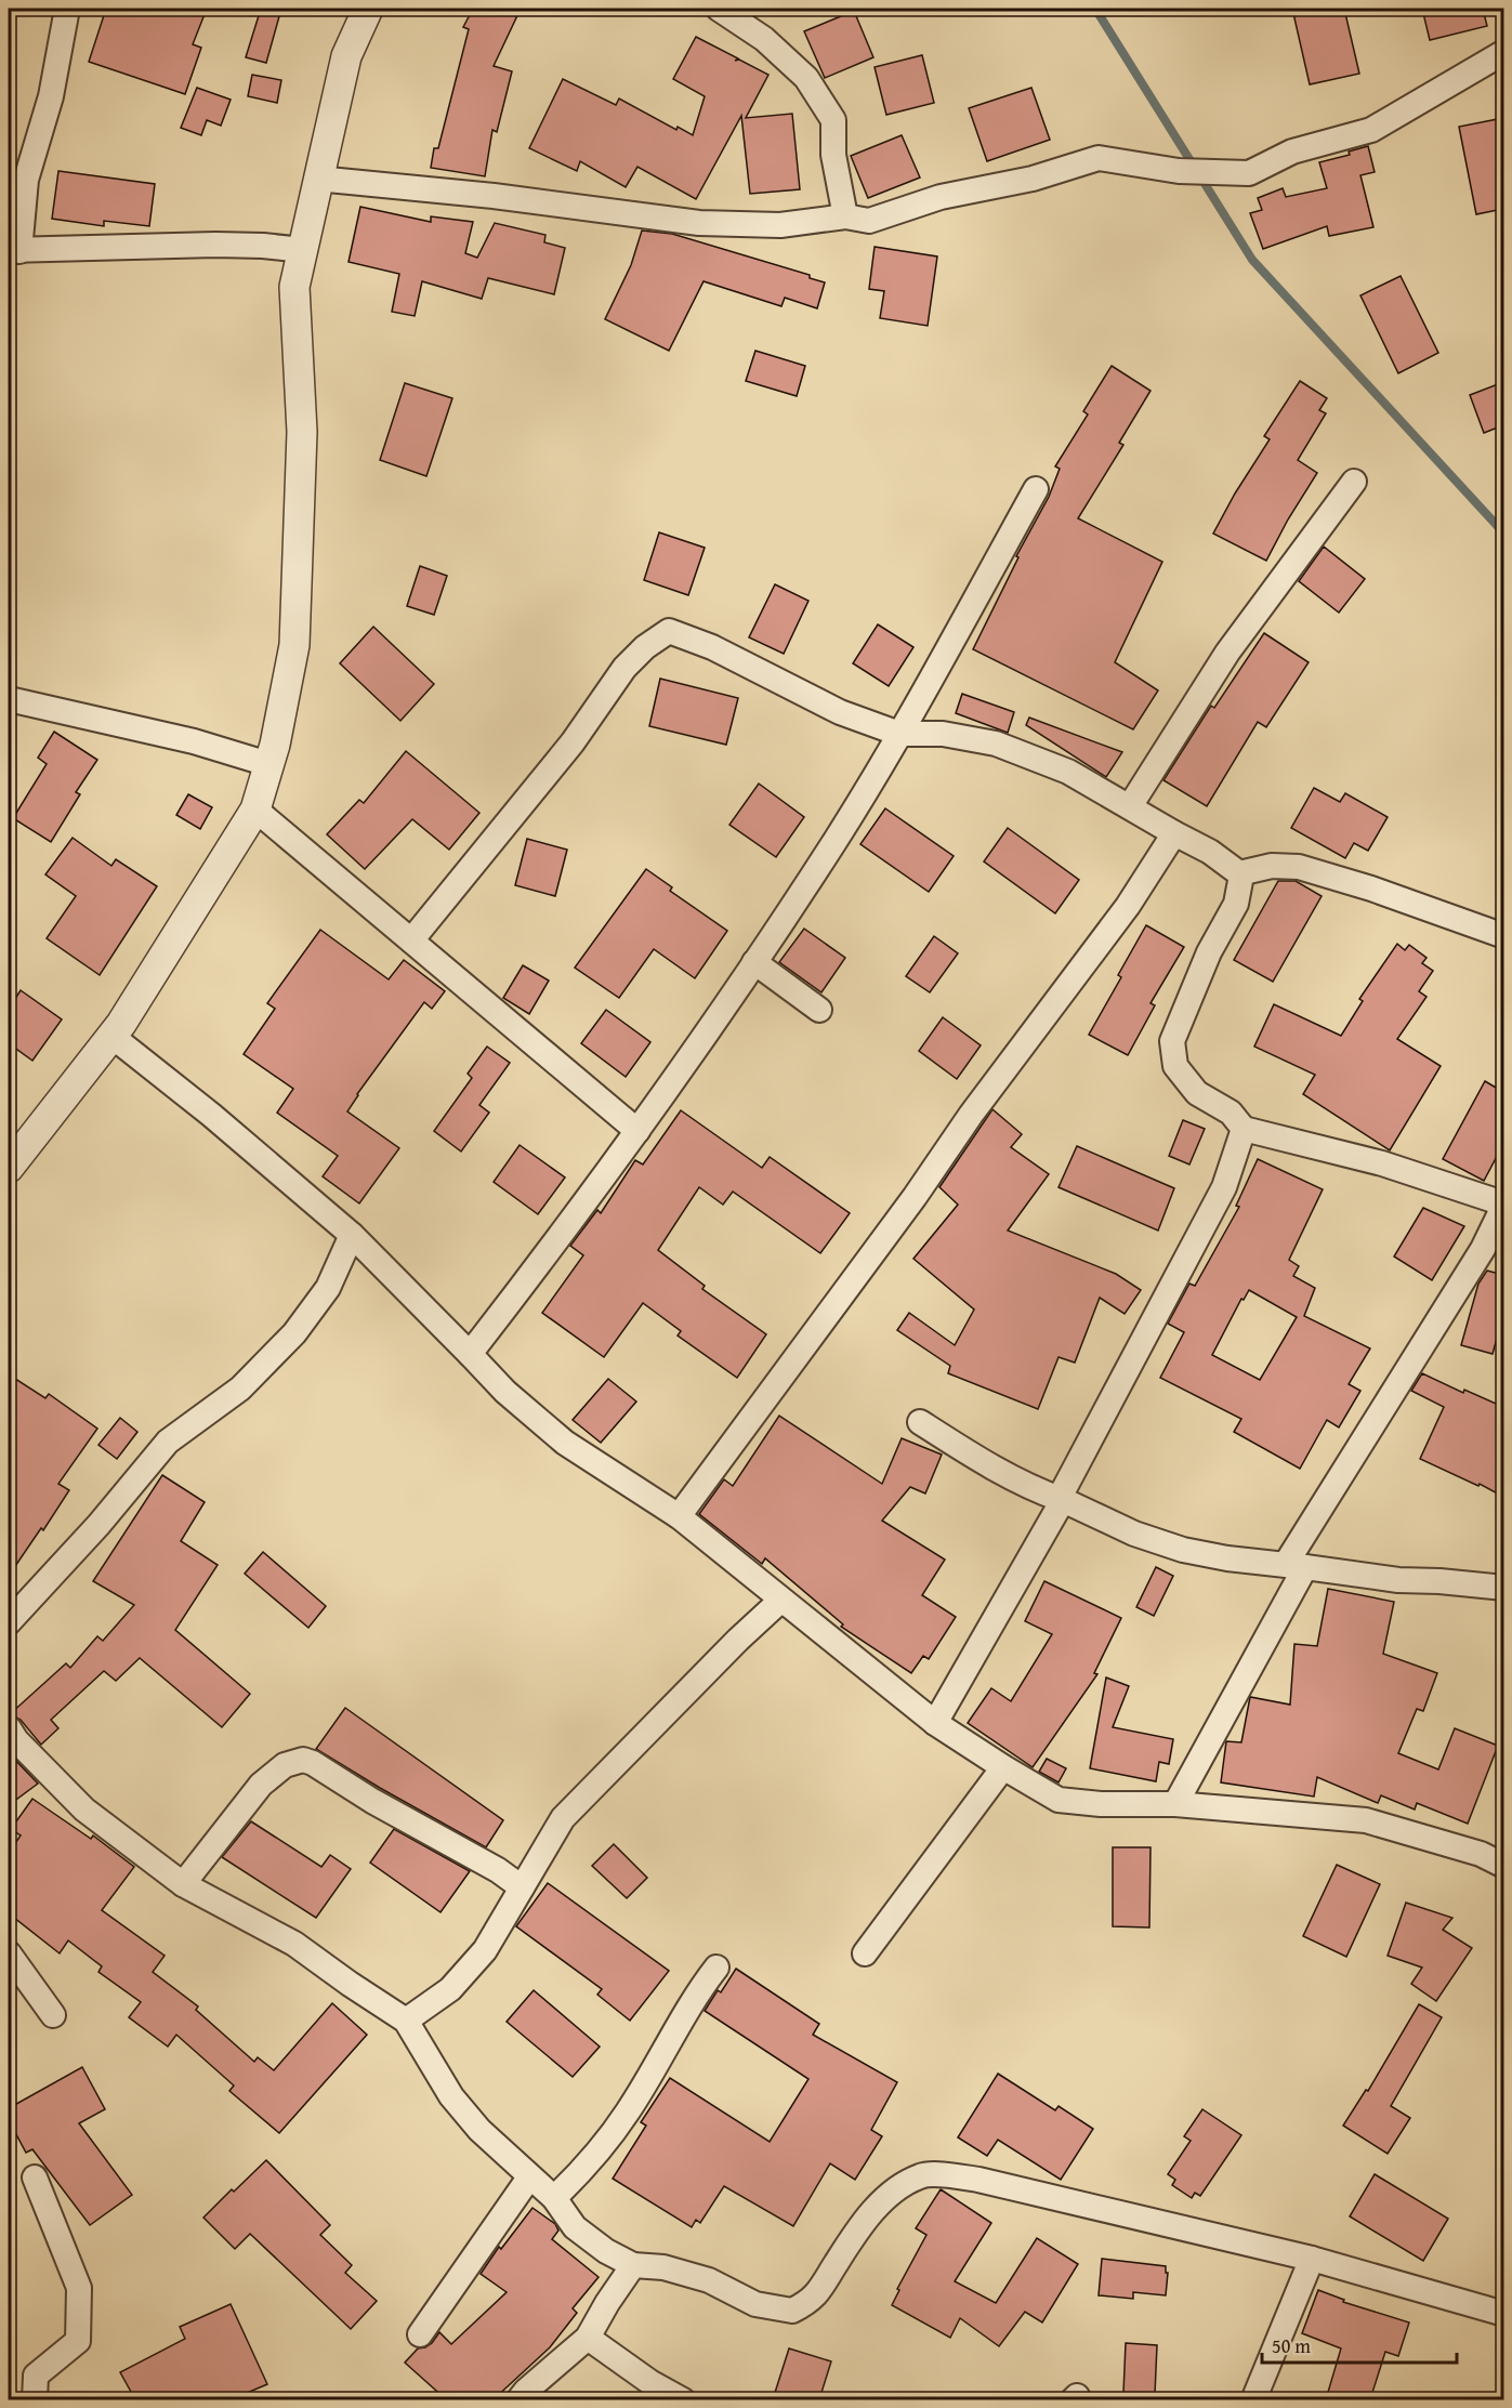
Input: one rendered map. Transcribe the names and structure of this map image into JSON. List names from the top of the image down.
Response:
{
  "scale_bar": "50 m"
}
